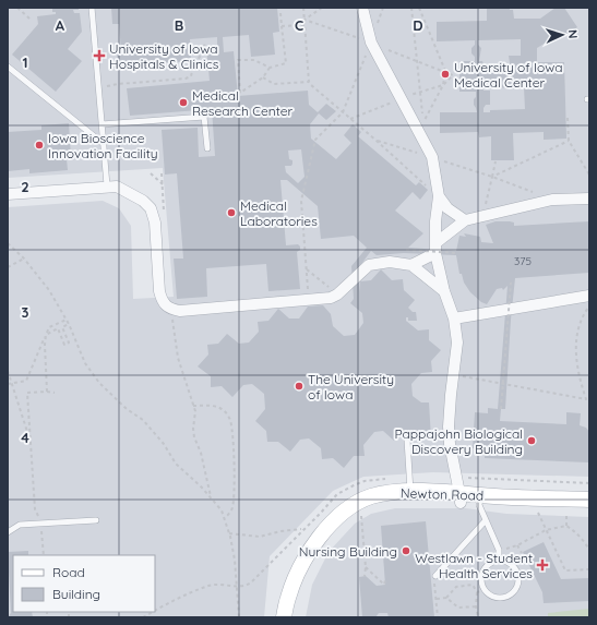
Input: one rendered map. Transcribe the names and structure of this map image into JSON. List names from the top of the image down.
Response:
{
  "streets": {
    "street": ["Newton Road"]
  },
  "places": {
    "health": ["University of Iowa Hospitals & Clinics", "Westlawn - Student Health Services"],
    "other": [
      "University of Iowa Medical Center",
      "Medical Research Center",
      "Iowa Bioscience Innovation Facility",
      "Medical Laboratories",
      "The University of Iowa",
      "Pappajohn Biological Discovery Building",
      "Nursing Building"
    ]
  },
  "house_numbers": ["375"],
  "legend": ["Road", "Building"],
  "north": "right",
  "grid": {
    "columns": [
      "A",
      "B",
      "C",
      "D"
    ],
    "rows": [
      "1",
      "2",
      "3",
      "4"
    ]
  }
}
